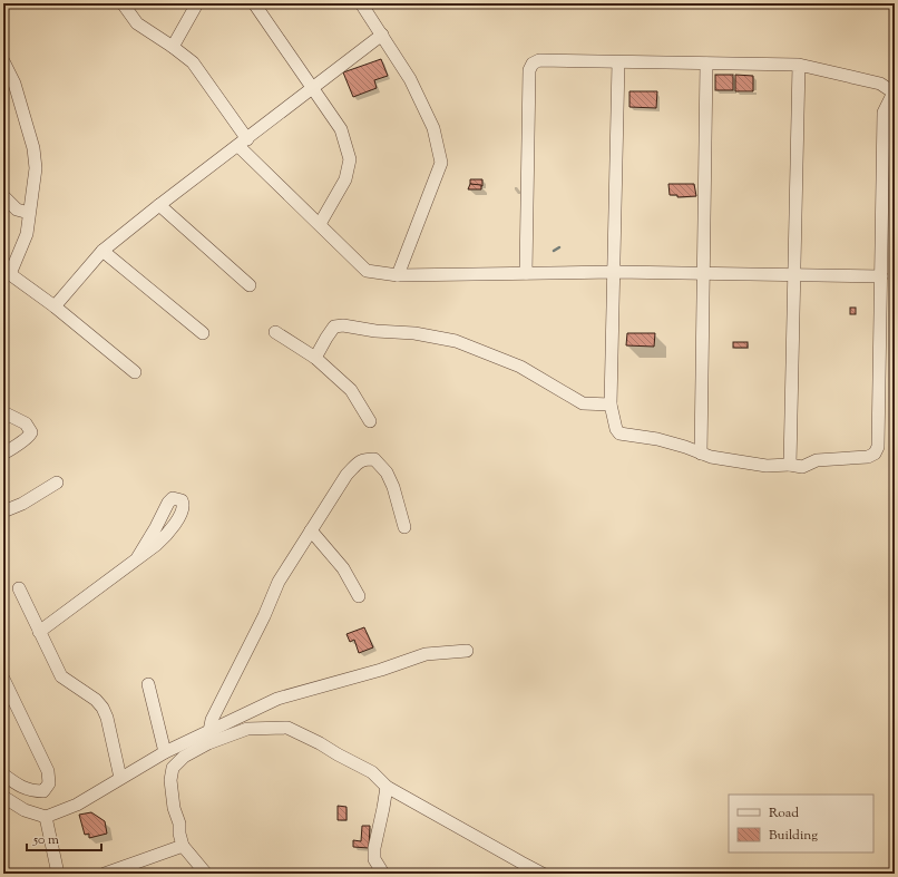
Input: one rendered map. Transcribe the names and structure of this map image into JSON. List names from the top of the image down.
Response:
{
  "legend": ["Road", "Building"],
  "scale_bar": "50 m"
}
